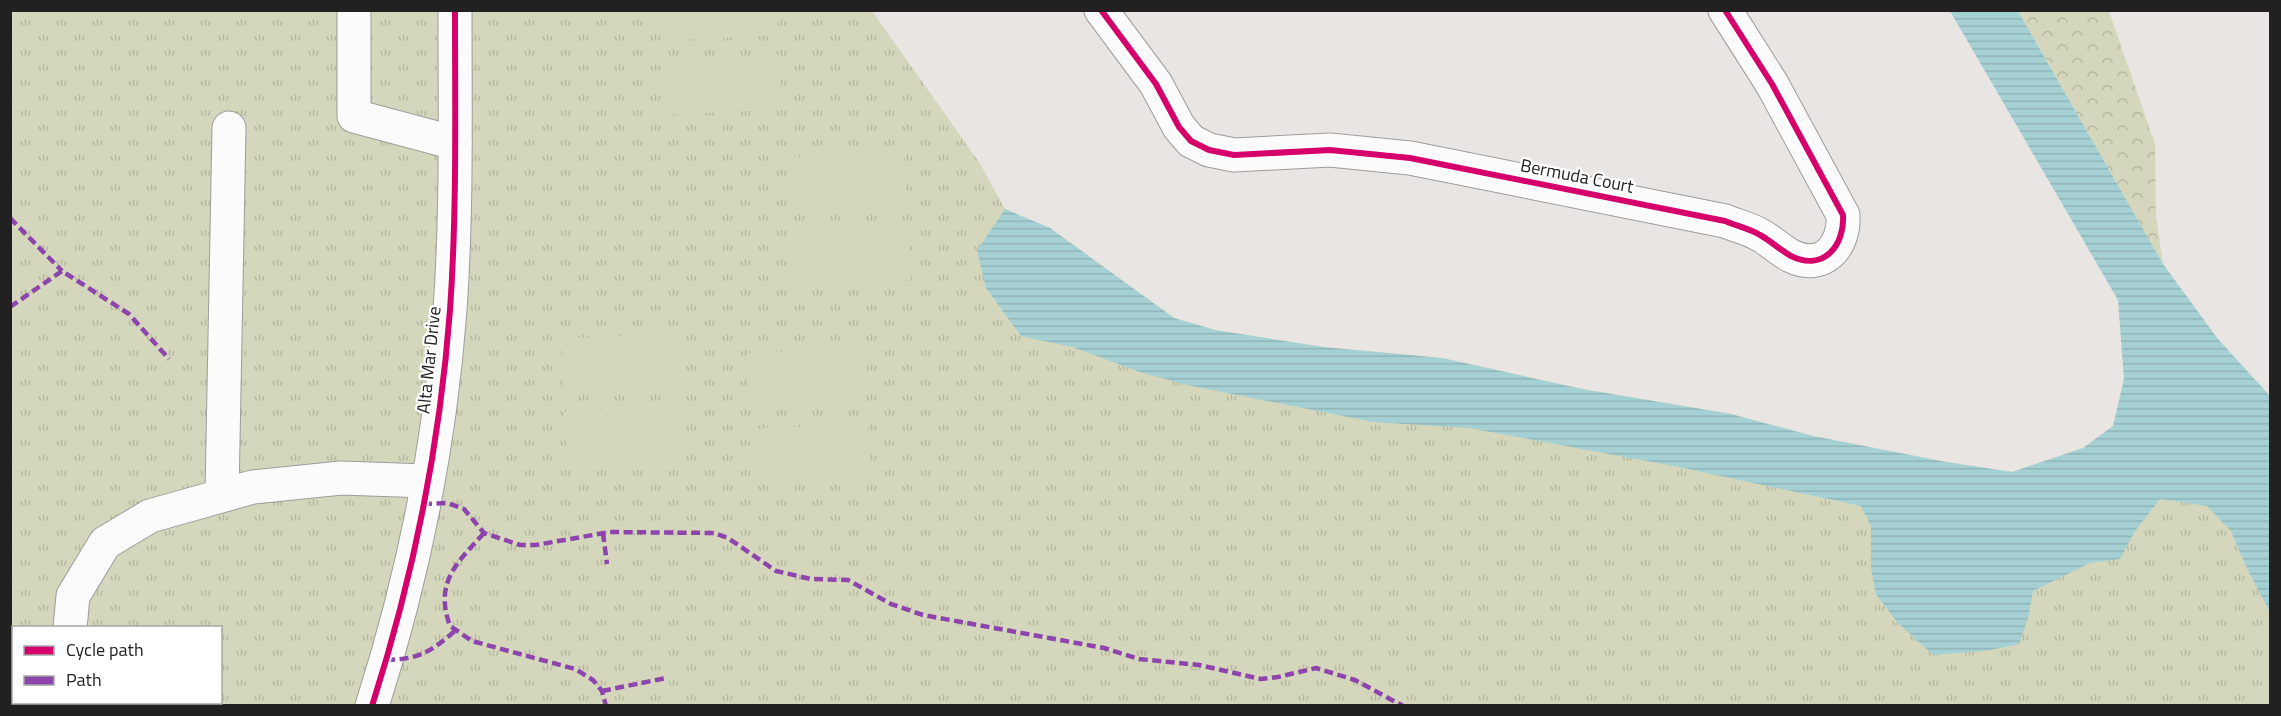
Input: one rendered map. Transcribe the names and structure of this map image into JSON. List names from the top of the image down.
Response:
{
  "streets": {
    "street": ["Bermuda Court", "Alta Mar Drive"]
  },
  "legend": ["Cycle path", "Path"]
}
